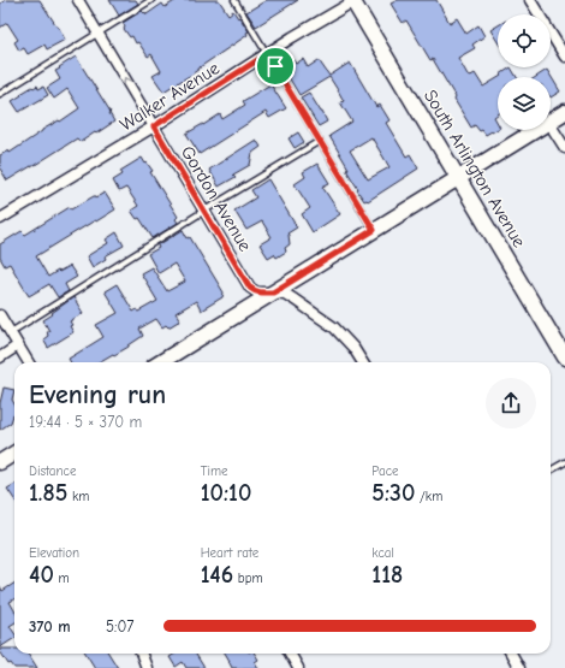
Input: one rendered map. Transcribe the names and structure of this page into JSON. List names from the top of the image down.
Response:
{
  "streets": {
    "street": ["Walker Avenue", "South Arlington Avenue", "Gordon Avenue"]
  },
  "crossings": [
    ["Walker Avenue", "South Arlington Avenue"],
    ["Walker Avenue", "Gordon Avenue"]
  ],
  "page": {
    "heading": ["Evening run", "19:44 · 5 × 370 m"],
    "stats": [
      ["Distance", "1.85 km"],
      ["Time", "10:10"],
      ["Pace", "5:30 /km"],
      ["Elevation", "40 m"],
      ["Heart rate", "146 bpm"],
      ["kcal", "118"]
    ],
    "list": [
      {
        "name": "370 m",
        "note": "5:07"
      }
    ]
  }
}
